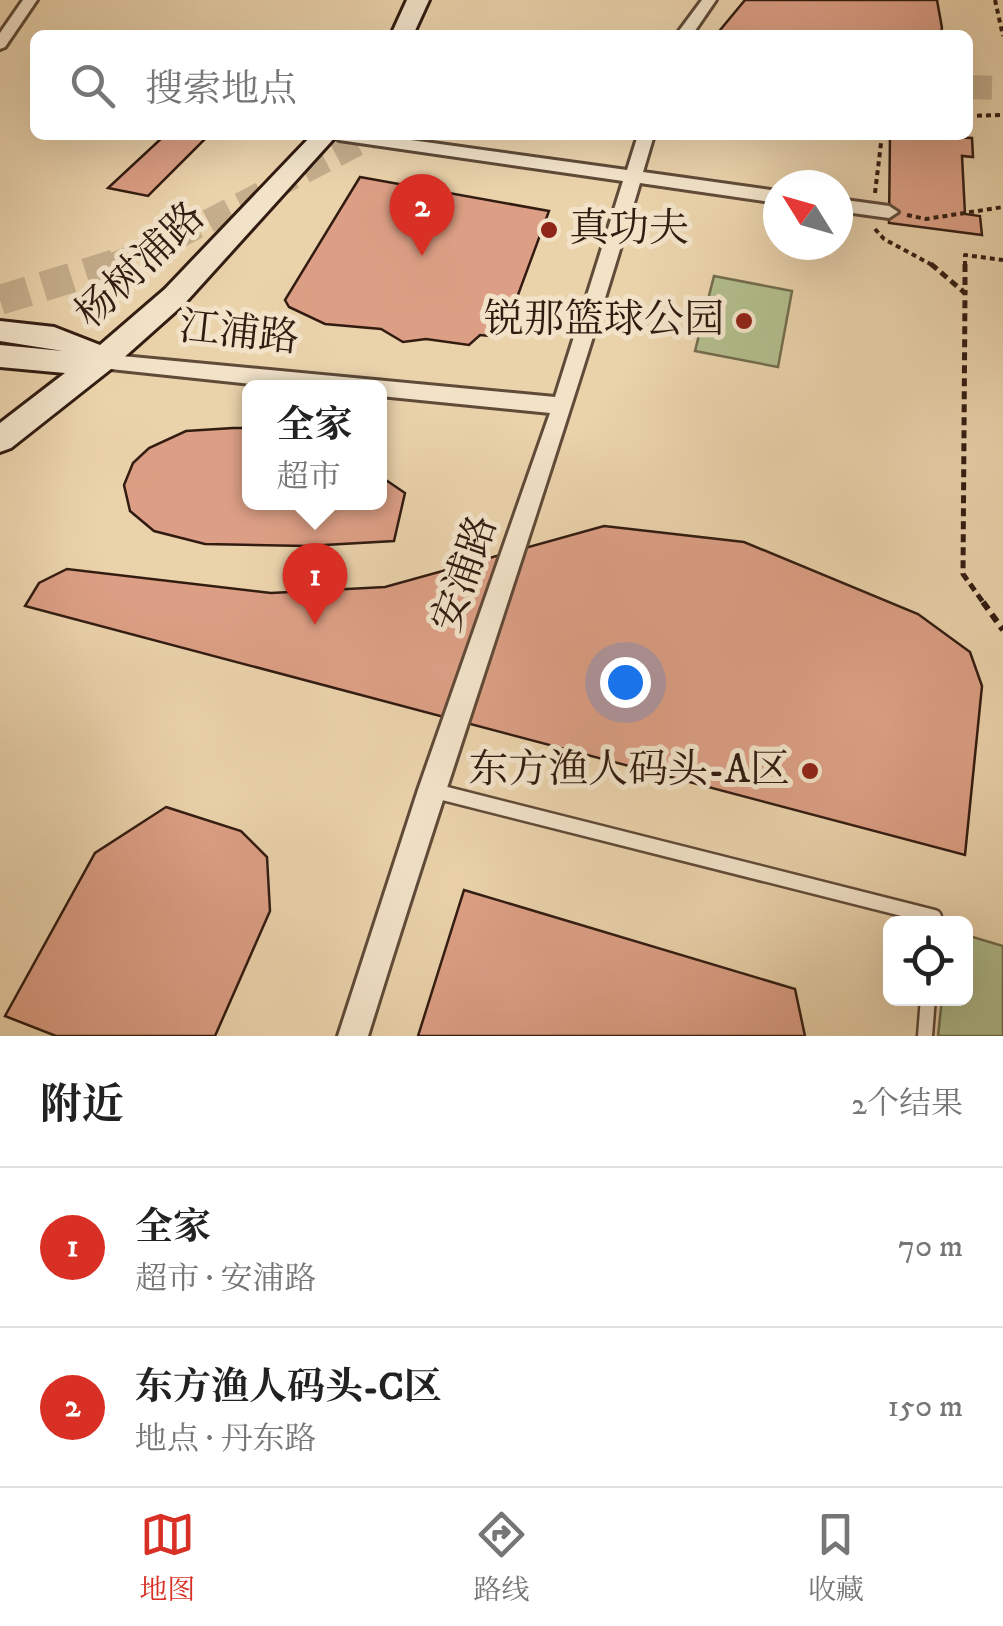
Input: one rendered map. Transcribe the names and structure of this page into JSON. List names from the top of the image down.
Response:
{
  "streets": {
    "main road": ["杨树浦路", "江浦路"],
    "street": ["安浦路"]
  },
  "crossings": [
    ["杨树浦路", "江浦路"]
  ],
  "places": ["真功夫", "锐那篮球公园", "东方渔人码头-A区"],
  "north": "top left",
  "page": {
    "search": "搜索地点",
    "pins": ["2", "1"],
    "popup": ["全家", "超市"],
    "heading": ["附近", "2个结果"],
    "list": [
      {
        "mark": "1",
        "name": "全家",
        "note": "超市 · 安浦路",
        "value": "70 m"
      },
      {
        "mark": "2",
        "name": "东方渔人码头-C区",
        "note": "地点 · 丹东路",
        "value": "150 m"
      }
    ],
    "nav": ["地图", "路线", "收藏"]
  }
}
